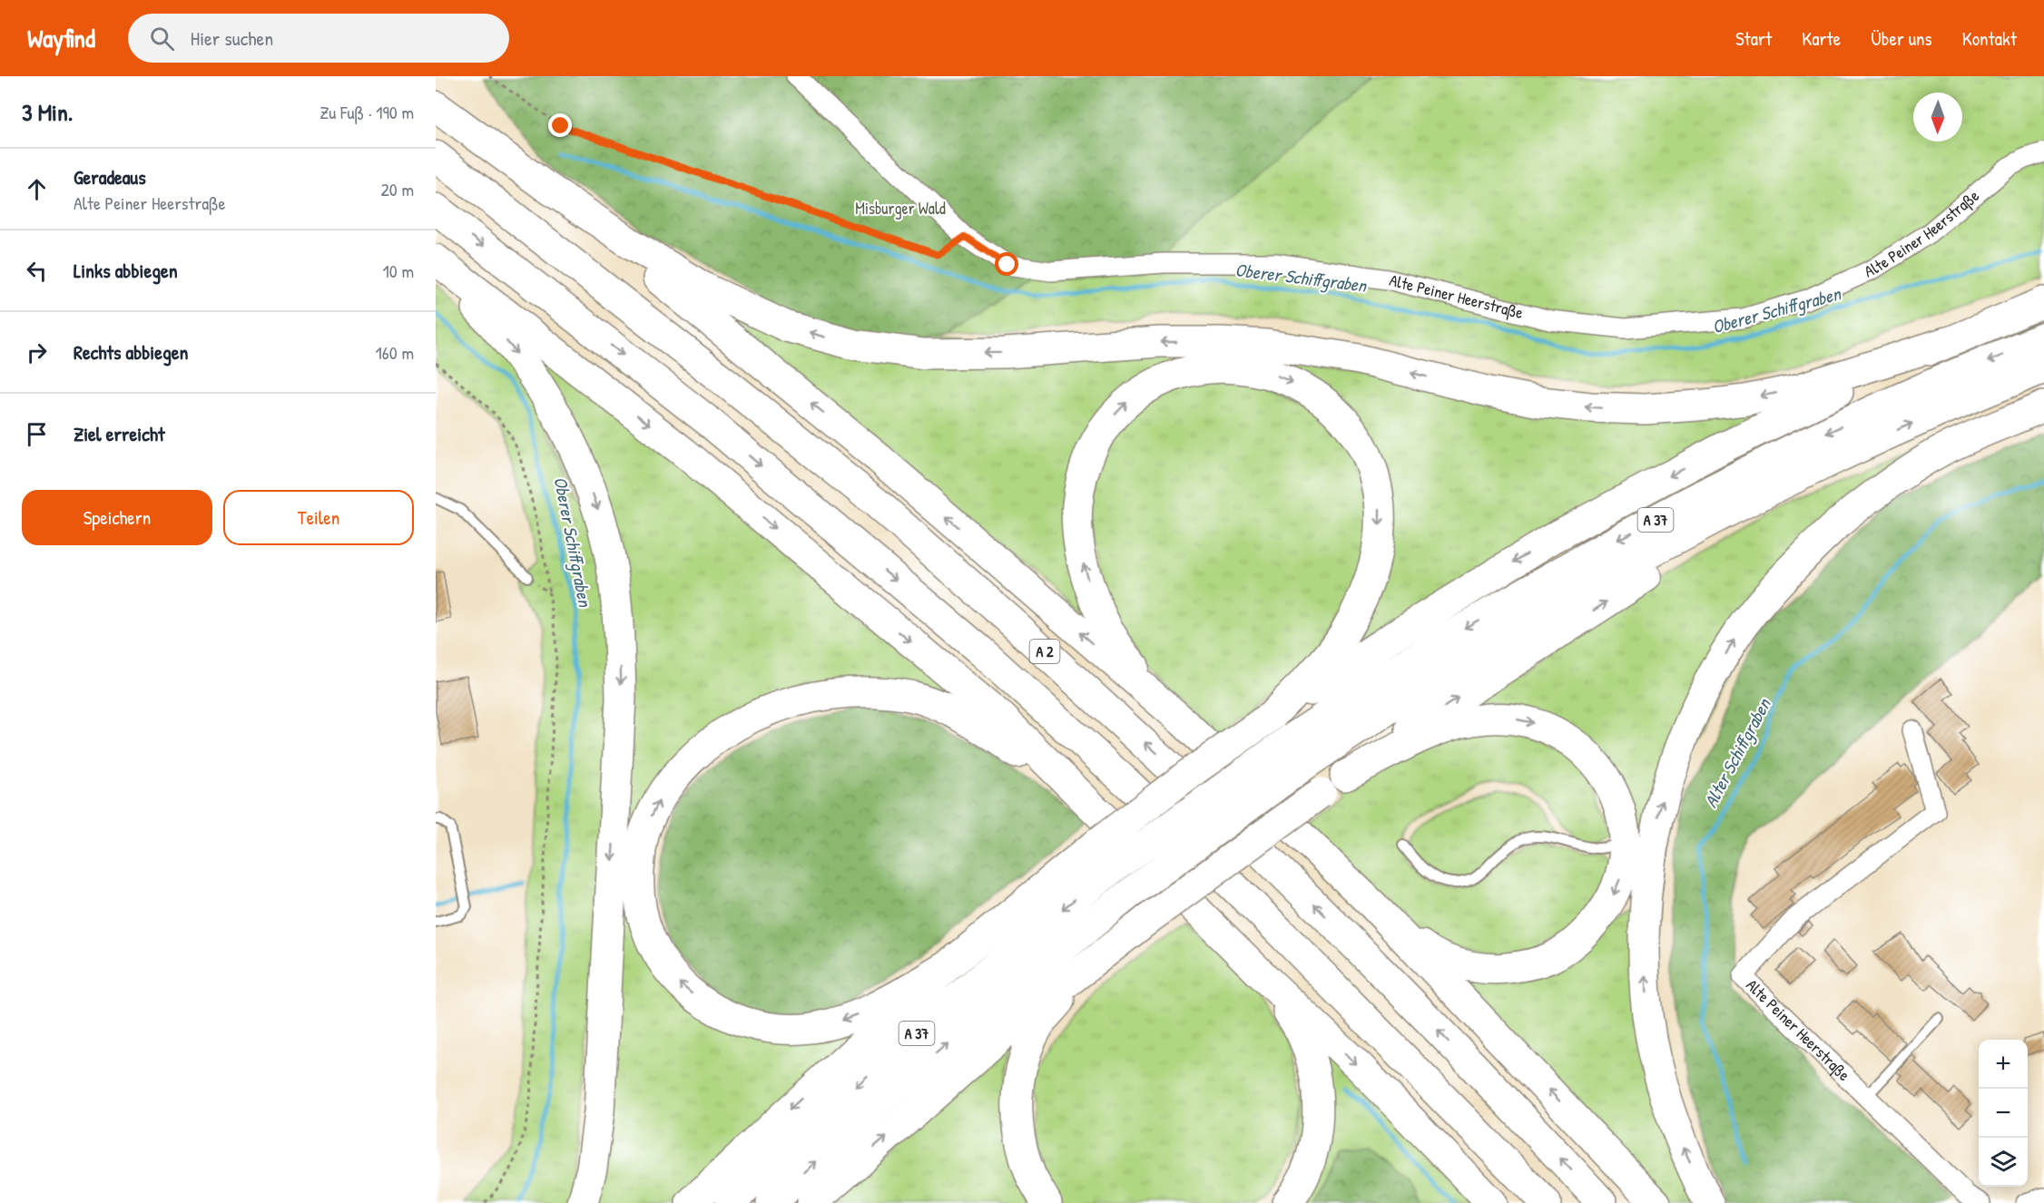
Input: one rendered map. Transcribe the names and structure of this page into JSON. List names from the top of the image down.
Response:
{
  "streets": {
    "highway": ["A 37", "A 2"],
    "street": ["Alte Peiner Heerstraße"]
  },
  "water": ["Oberer Schiffgraben", "Alter Schiffgraben"],
  "parks": ["Misburger Wald"],
  "north": "bottom",
  "page": {
    "header": "Wayfind",
    "search": "Hier suchen",
    "nav": [
      "Start",
      "Karte",
      "Über uns",
      "Kontakt"
    ],
    "heading": ["3 Min.", "Zu Fuß · 190 m"],
    "list": [
      ["Geradeaus", "Alte Peiner Heerstraße", "20 m"],
      ["Links abbiegen", "10 m"],
      ["Rechts abbiegen", "160 m"],
      "Ziel erreicht"
    ],
    "buttons": ["Speichern", "Teilen"],
    "map_buttons": ["+", "−"]
  }
}
